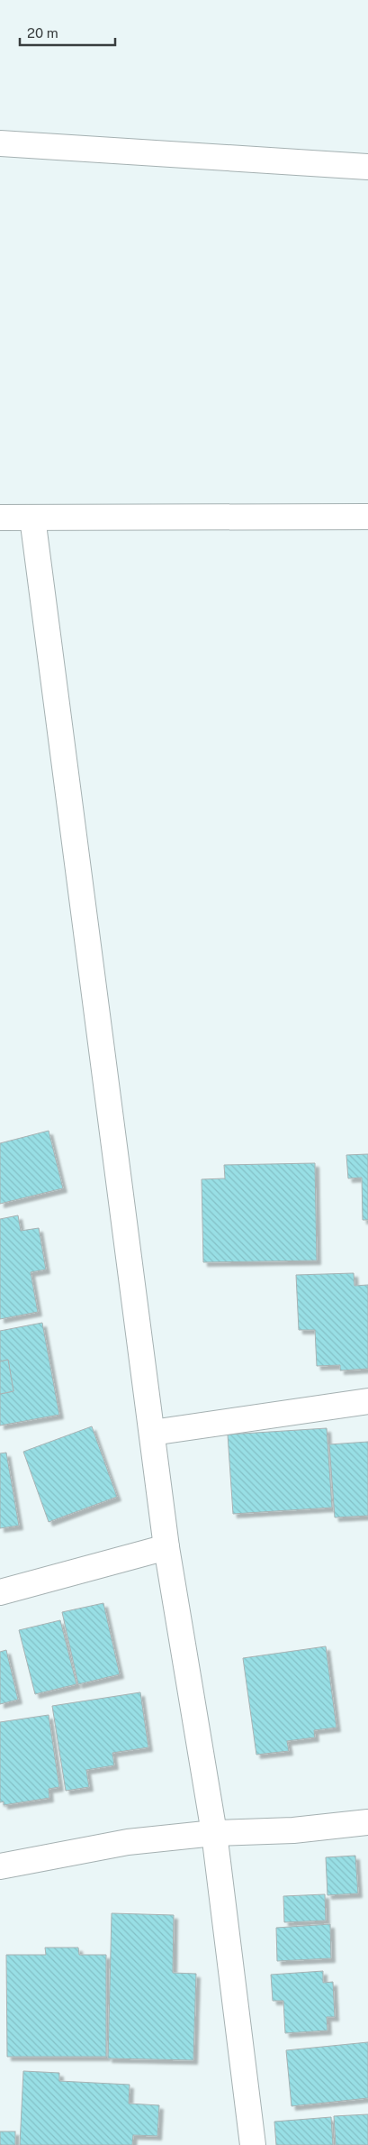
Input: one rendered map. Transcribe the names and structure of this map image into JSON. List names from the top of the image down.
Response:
{
  "scale_bar": "20 m"
}
